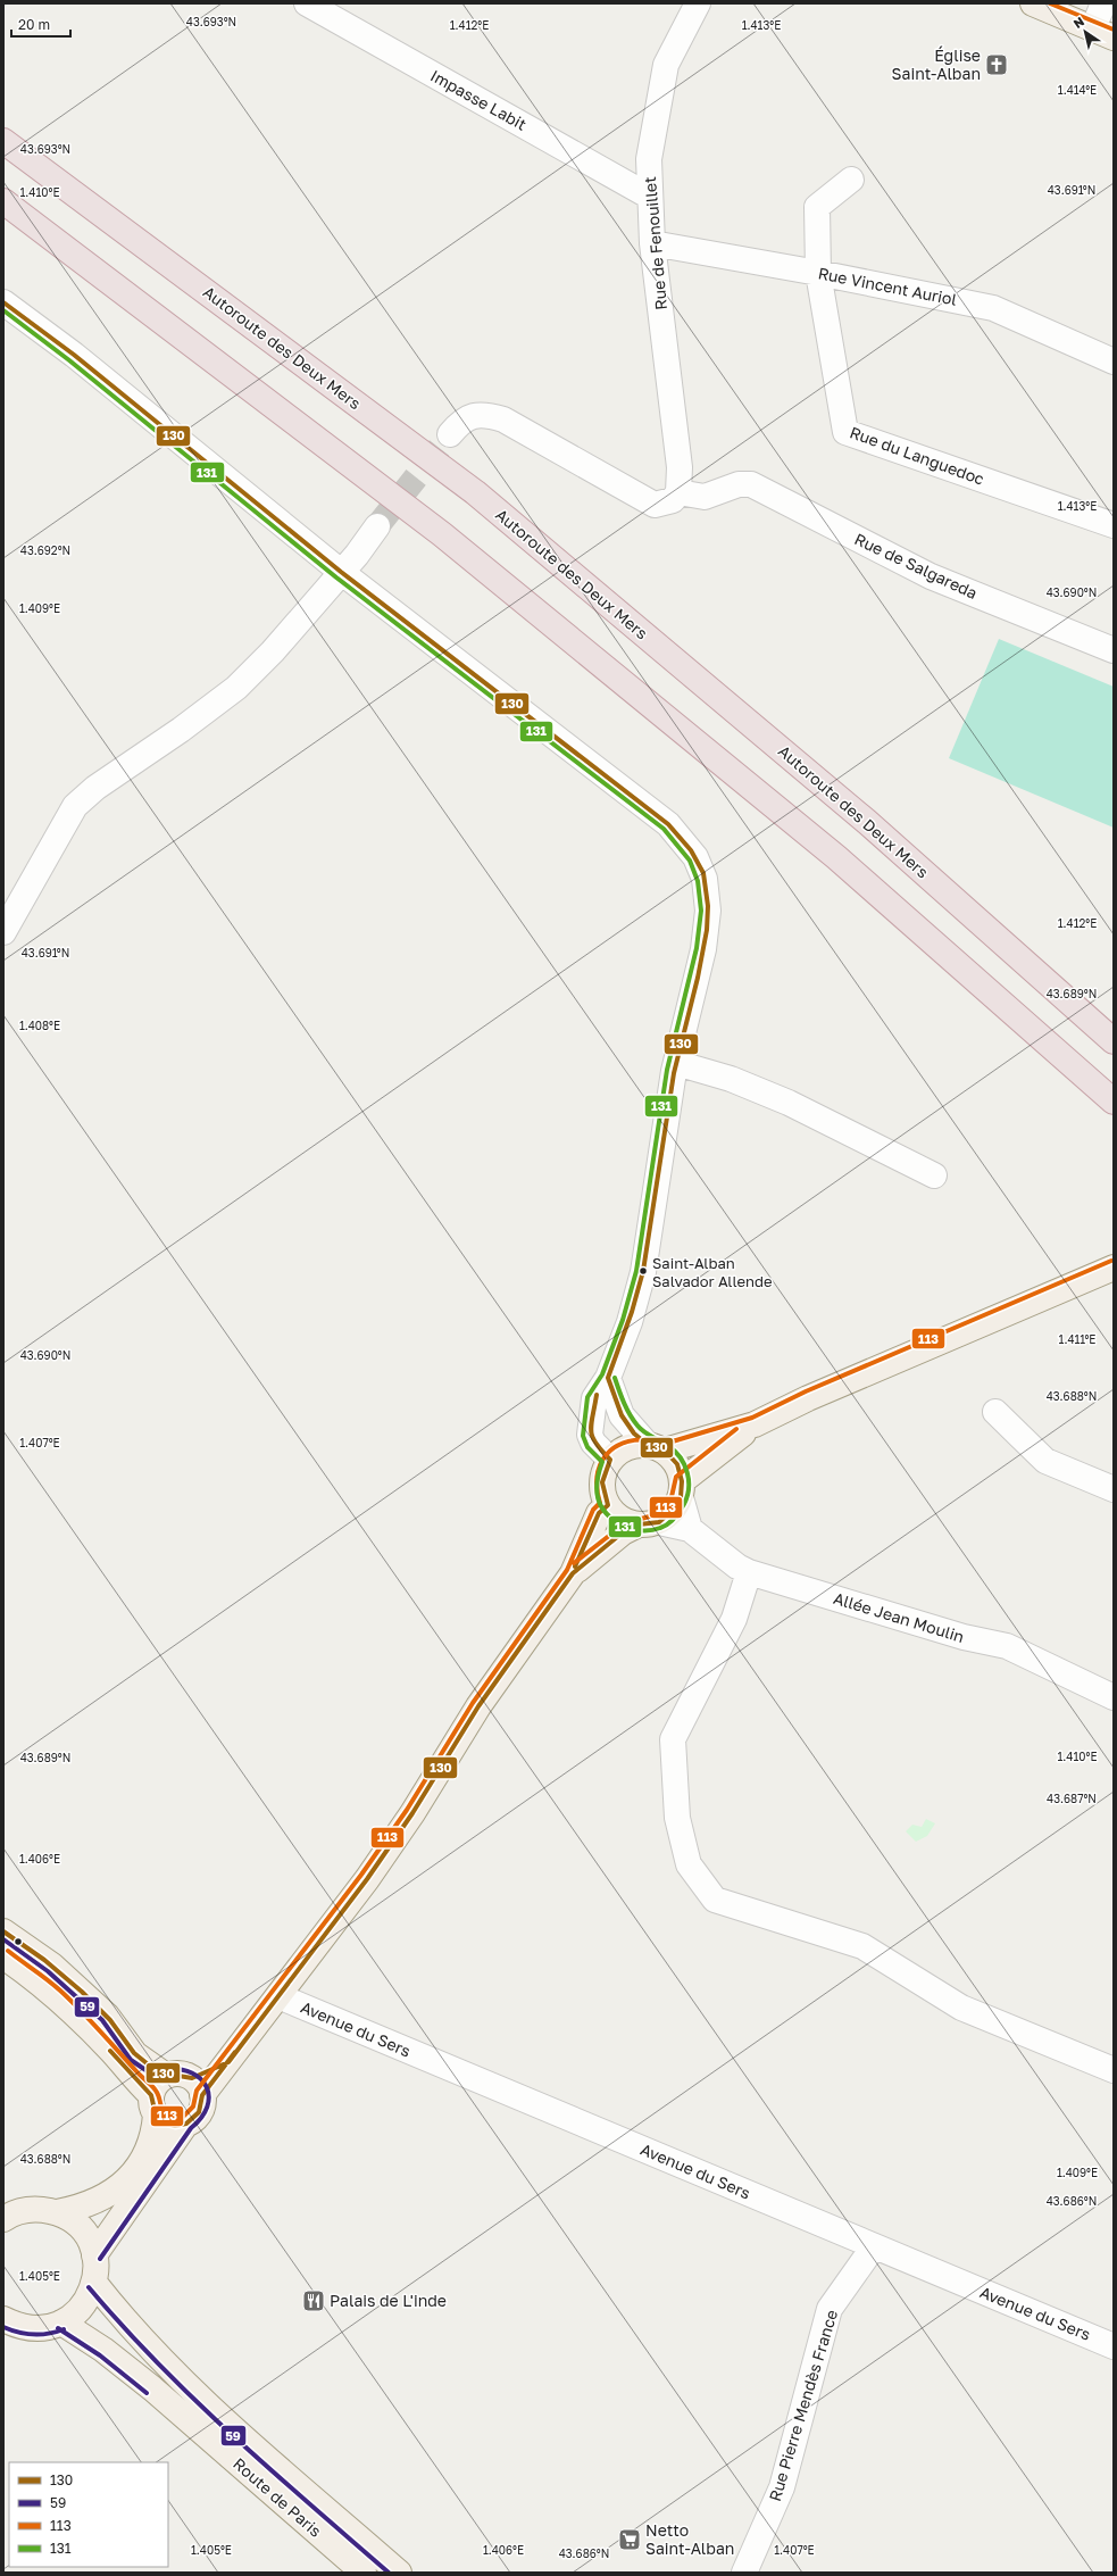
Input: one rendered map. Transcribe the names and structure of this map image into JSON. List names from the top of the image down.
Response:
{
  "streets": {
    "highway": ["Autoroute des Deux Mers"],
    "main road": ["Route de Paris"],
    "street": [
      "Impasse Labit",
      "Rue de Fenouillet",
      "Rue Vincent Auriol",
      "Rue du Languedoc",
      "Rue de Salgareda",
      "Allée Jean Moulin",
      "Avenue du Sers",
      "Rue Pierre Mendès France"
    ]
  },
  "crossings": [
    ["Impasse Labit", "Rue de Fenouillet"],
    ["Rue de Fenouillet", "Rue Vincent Auriol"],
    ["Rue de Fenouillet", "Rue de Salgareda"],
    ["Rue Vincent Auriol", "Rue du Languedoc"],
    ["Avenue du Sers", "Rue Pierre Mendès France"]
  ],
  "places": {
    "church": ["Église Saint-Alban"],
    "other": ["Saint-Alban Salvador Allende"],
    "restaurant": ["Palais de L'inde"],
    "supermarket": ["Netto Saint-Alban"]
  },
  "lines": [
    "transit line 113",
    "transit line 130",
    "transit line 131",
    "transit line 59"
  ],
  "legend": [
    "130",
    "59",
    "113",
    "131"
  ],
  "scale_bar": "20 m",
  "north": "top left",
  "coordinates": [
    "43.693°N",
    "1.412°E",
    "1.413°E",
    "1.414°E",
    "43.691°N",
    "1.410°E",
    "43.692°N",
    "43.690°N",
    "1.409°E",
    "43.689°N",
    "1.408°E",
    "1.411°E",
    "43.688°N",
    "1.407°E",
    "43.687°N",
    "1.406°E",
    "43.686°N",
    "1.405°E"
  ]
}
